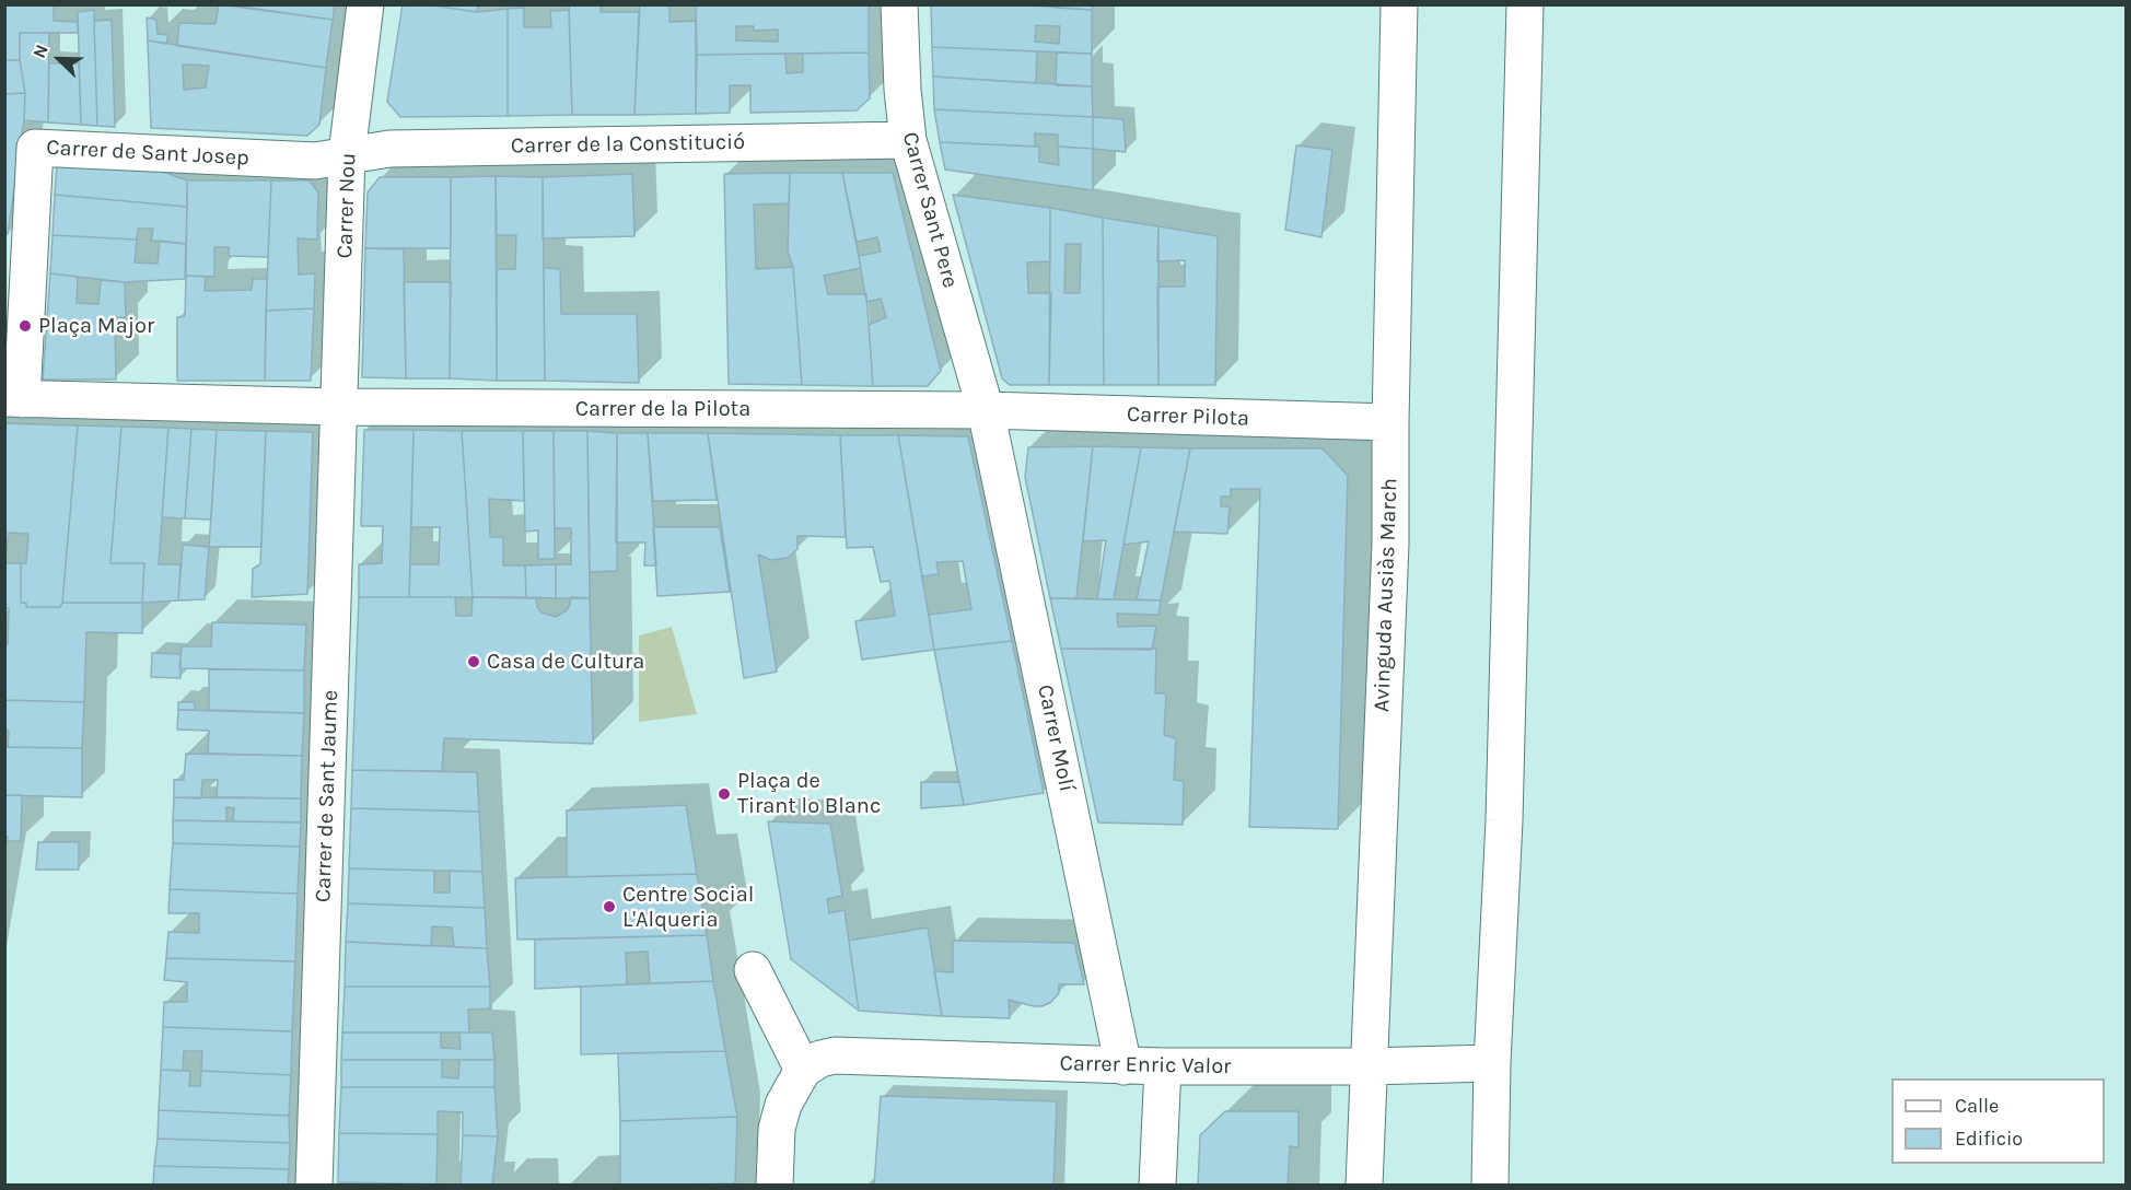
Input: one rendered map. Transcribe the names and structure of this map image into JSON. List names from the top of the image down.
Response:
{
  "streets": {
    "street": [
      "Carrer de la Constitució",
      "Carrer de Sant Josep",
      "Carrer Nou",
      "Carrer Sant Pere",
      "Carrer de la Pilota",
      "Carrer Pilota",
      "Avinguda Ausiàs March",
      "Carrer Molí",
      "Carrer de Sant Jaume",
      "Carrer Enric Valor"
    ]
  },
  "crossings": [
    ["Carrer de la Constitució", "Carrer de Sant Josep"],
    ["Carrer de la Constitució", "Carrer Nou"],
    ["Carrer de la Constitució", "Carrer Sant Pere"],
    ["Carrer de Sant Josep", "Carrer Nou"],
    ["Carrer de Sant Josep", "Carrer de la Pilota"],
    ["Carrer Nou", "Carrer de la Pilota"],
    ["Carrer Nou", "Carrer de Sant Jaume"],
    ["Carrer Sant Pere", "Carrer de la Pilota"],
    ["Carrer Sant Pere", "Carrer Pilota"],
    ["Carrer Sant Pere", "Carrer Molí"],
    ["Carrer de la Pilota", "Carrer Pilota"],
    ["Carrer de la Pilota", "Carrer Molí"],
    ["Carrer de la Pilota", "Carrer de Sant Jaume"],
    ["Carrer Pilota", "Avinguda Ausiàs March"],
    ["Carrer Pilota", "Carrer Molí"],
    ["Avinguda Ausiàs March", "Carrer Enric Valor"],
    ["Carrer Molí", "Carrer Enric Valor"]
  ],
  "places": [
    "Plaça Major",
    "Casa de Cultura",
    "Plaça de Tirant lo Blanc",
    "Centre Social L'Alqueria"
  ],
  "legend": ["Calle", "Edificio"],
  "north": "top left"
}
